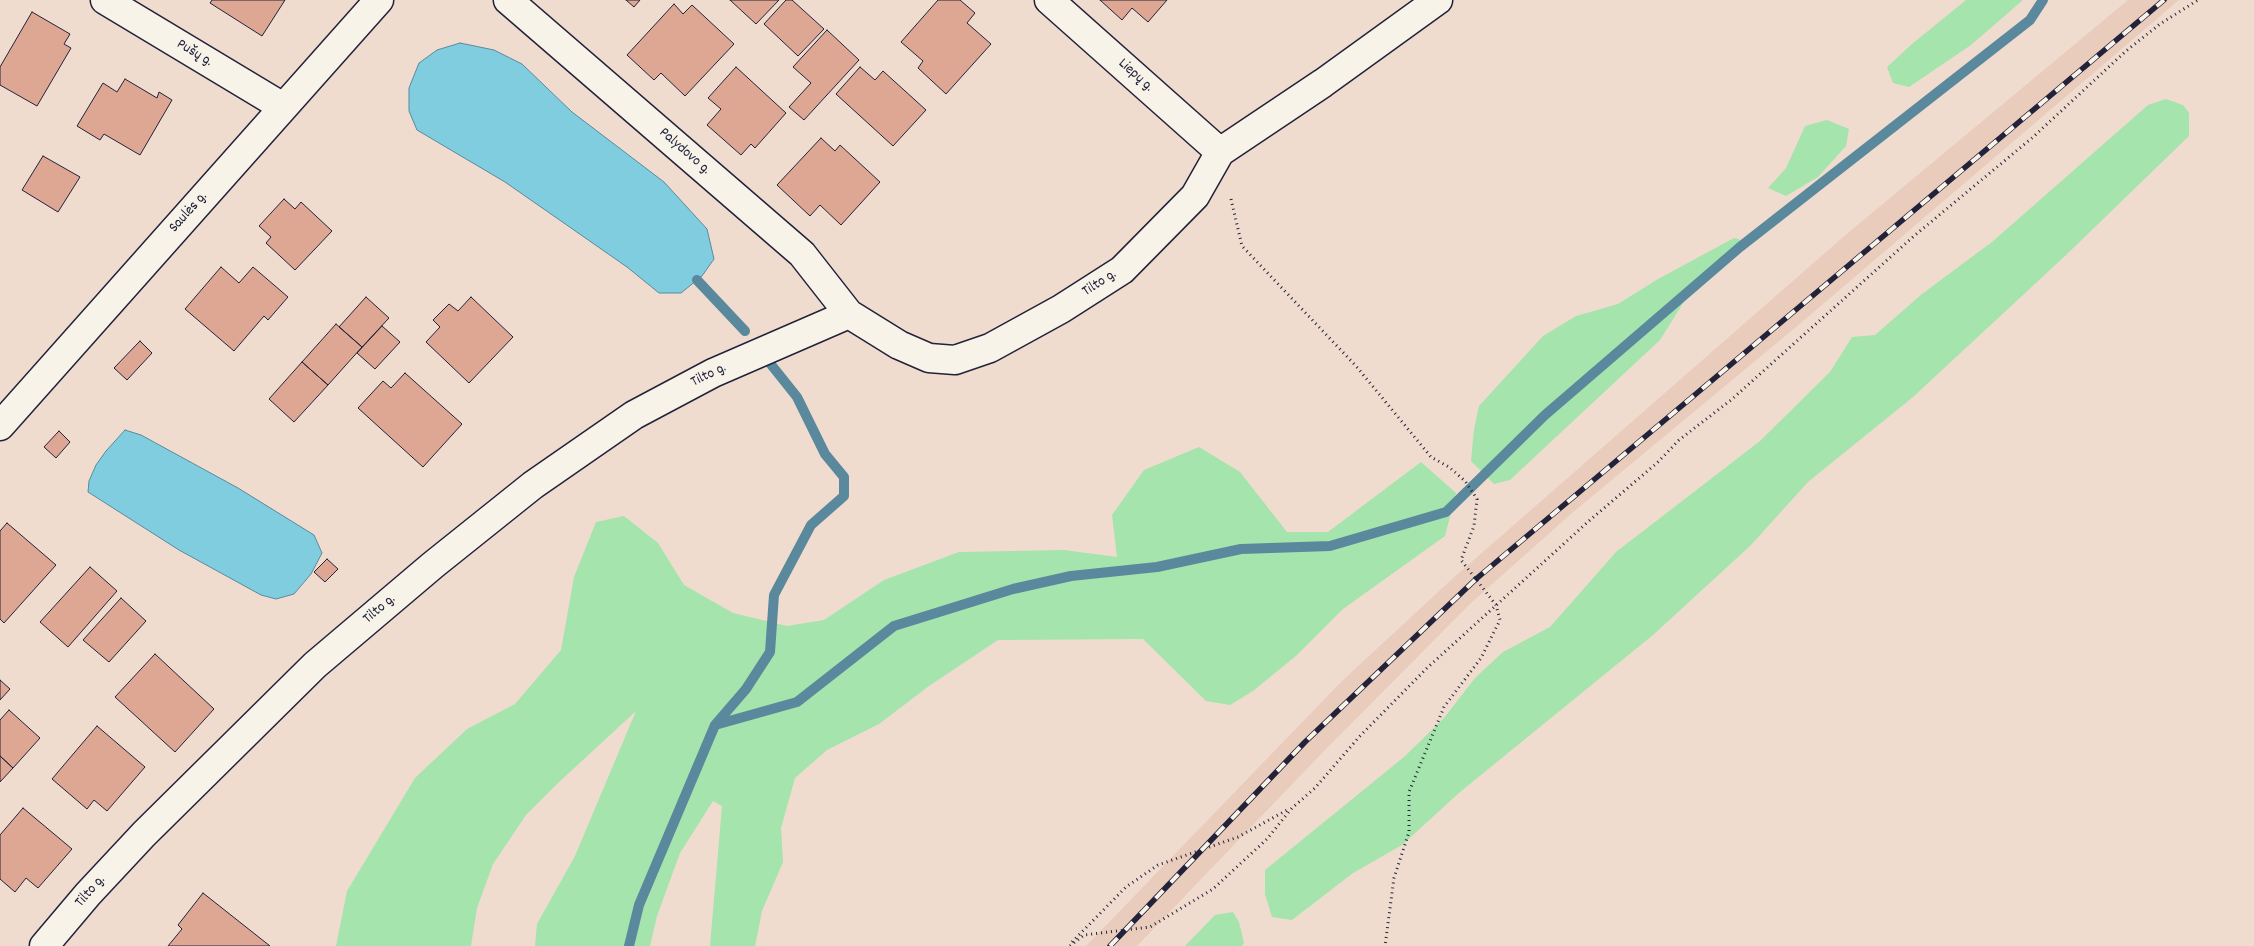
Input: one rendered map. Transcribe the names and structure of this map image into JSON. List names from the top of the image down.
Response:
{
  "streets": {
    "street": [
      "Pušų g.",
      "Liepų g.",
      "Palydovo g.",
      "Saulės g.",
      "Tilto g."
    ]
  },
  "crossings": [
    ["Pušų g.", "Saulės g."],
    ["Liepų g.", "Tilto g."],
    ["Palydovo g.", "Tilto g."]
  ]
}
